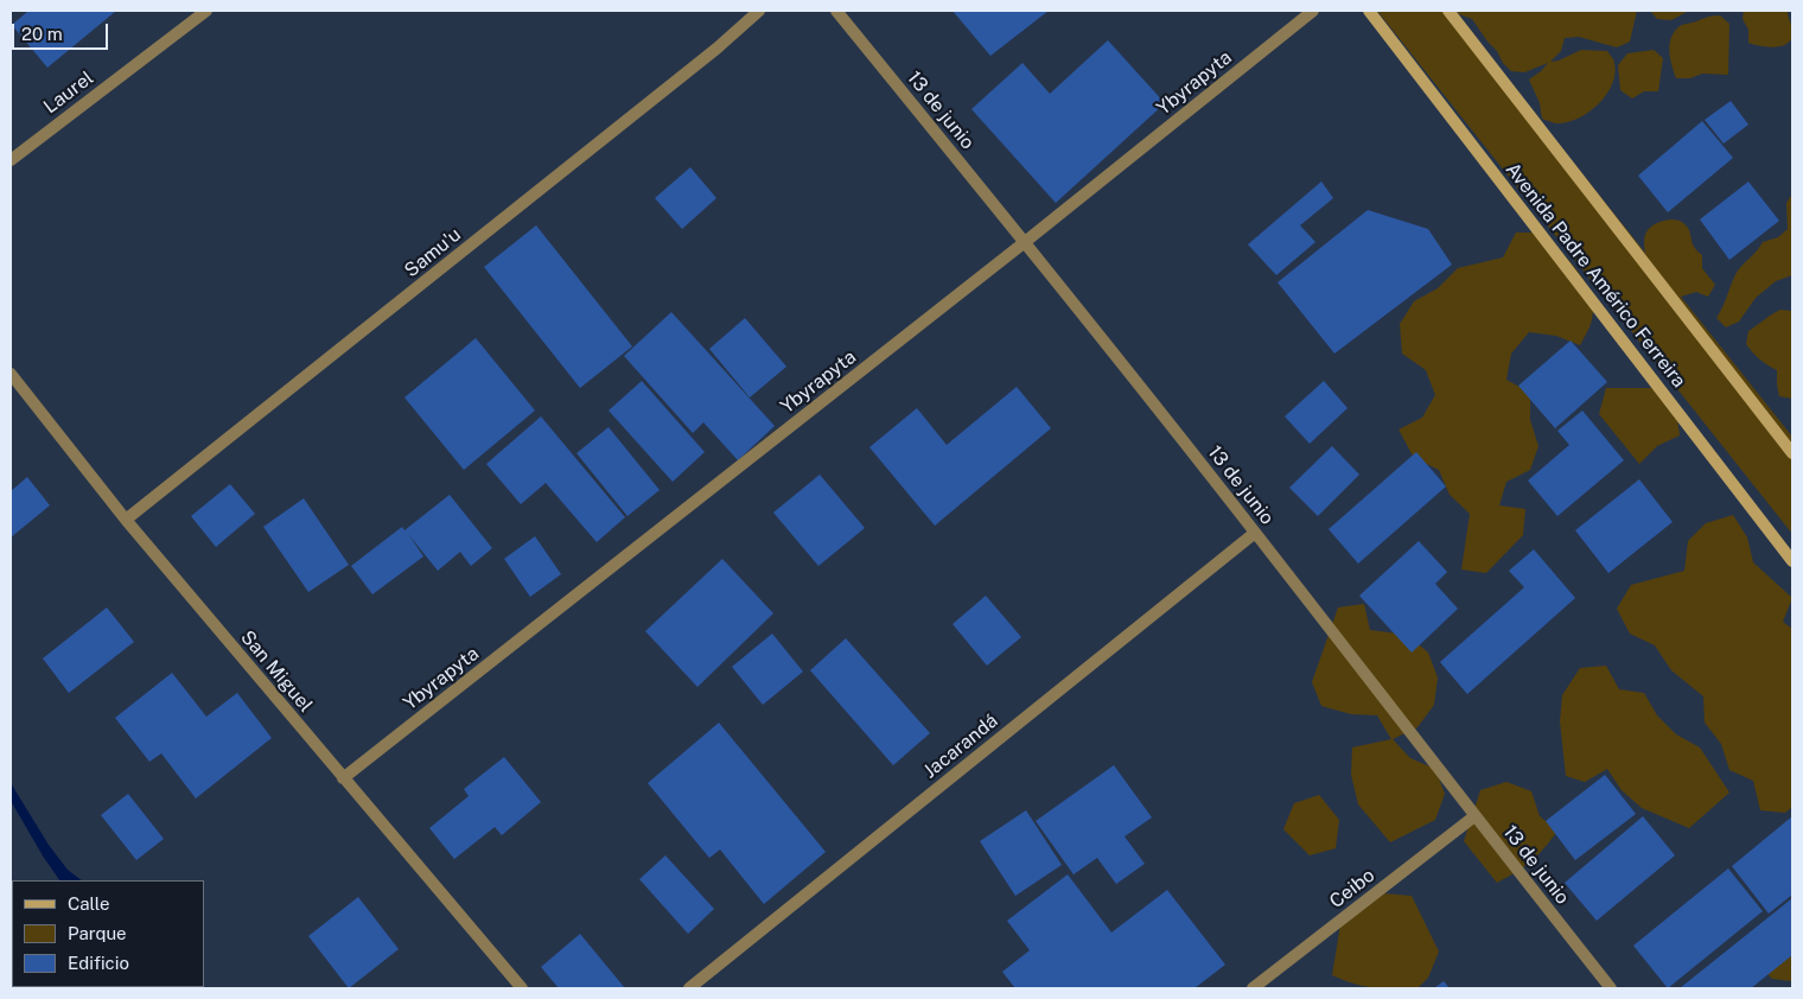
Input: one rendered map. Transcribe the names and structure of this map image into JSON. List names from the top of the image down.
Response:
{
  "streets": {
    "street": [
      "Ybyrapyta",
      "Laurel",
      "13 de junio",
      "Samu'u",
      "Avenida Padre Américo Ferreira",
      "San Miguel",
      "Jacarandá",
      "Ceibo"
    ]
  },
  "crossings": [
    ["Ybyrapyta", "13 de junio"],
    ["Ybyrapyta", "San Miguel"],
    ["13 de junio", "Jacarandá"],
    ["13 de junio", "Ceibo"],
    ["Samu'u", "San Miguel"]
  ],
  "legend": ["Calle", "Parque", "Edificio"],
  "scale_bar": "20 m"
}
